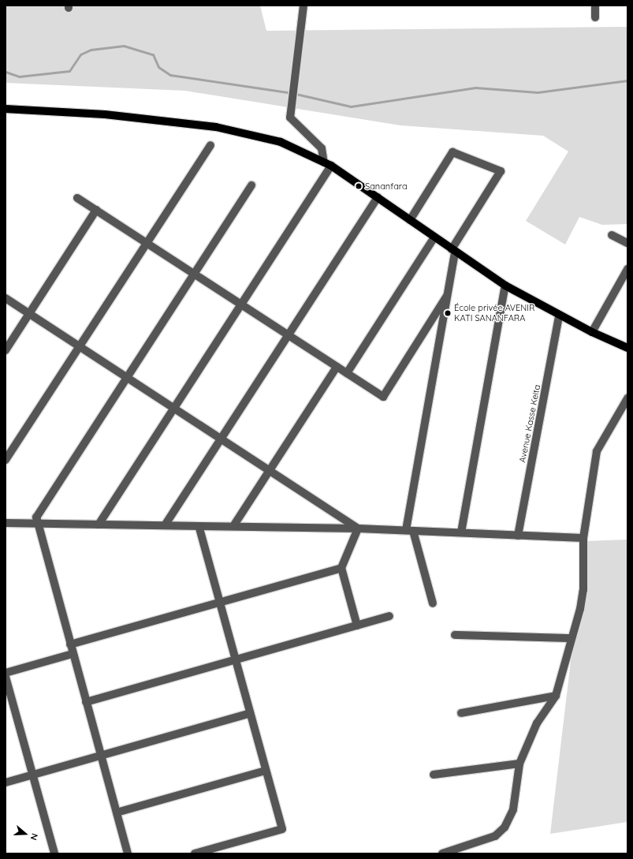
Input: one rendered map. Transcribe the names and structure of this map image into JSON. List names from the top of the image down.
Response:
{
  "streets": {
    "street": ["Avenue Kasse Keita"]
  },
  "places": ["Sananfara", "École privée AVENIR KATI SANANFARA"],
  "north": "right"
}
